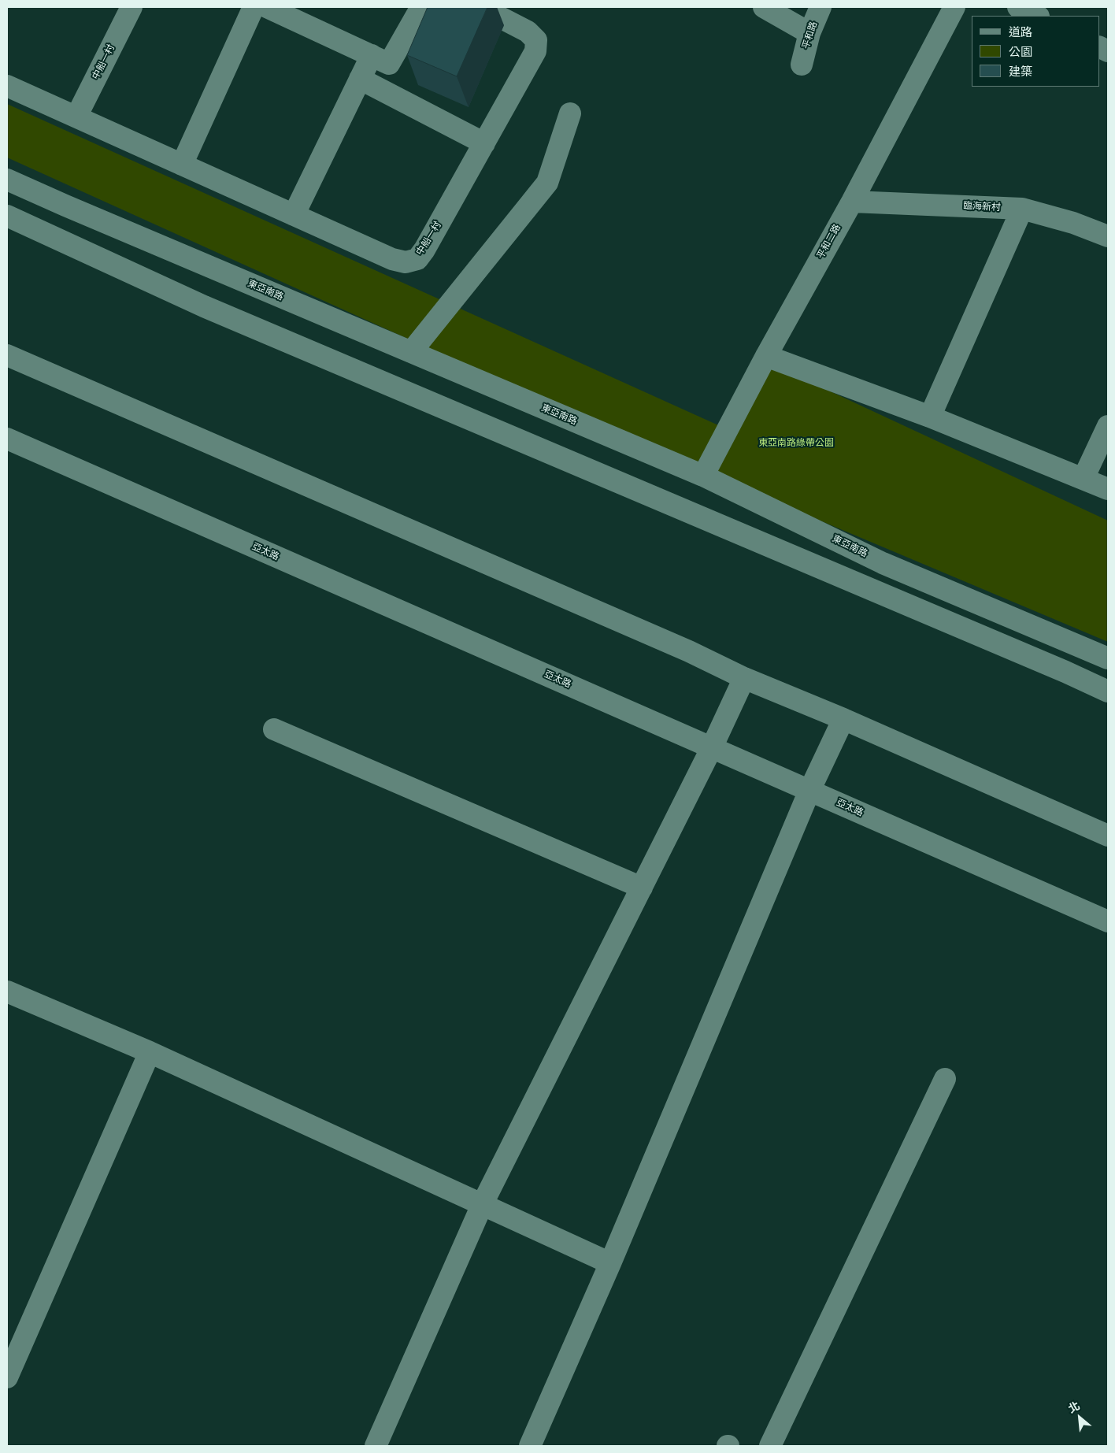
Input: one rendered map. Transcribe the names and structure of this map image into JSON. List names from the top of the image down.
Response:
{
  "streets": {
    "street": [
      "平和路",
      "中船一村",
      "臨海新村",
      "平和二路",
      "東亞南路",
      "亞太路"
    ]
  },
  "crossings": [
    ["臨海新村", "平和二路"],
    ["平和二路", "東亞南路"]
  ],
  "parks": ["東亞南路綠帶公園"],
  "legend": ["道路", "公園", "建築"],
  "north": "top left"
}
